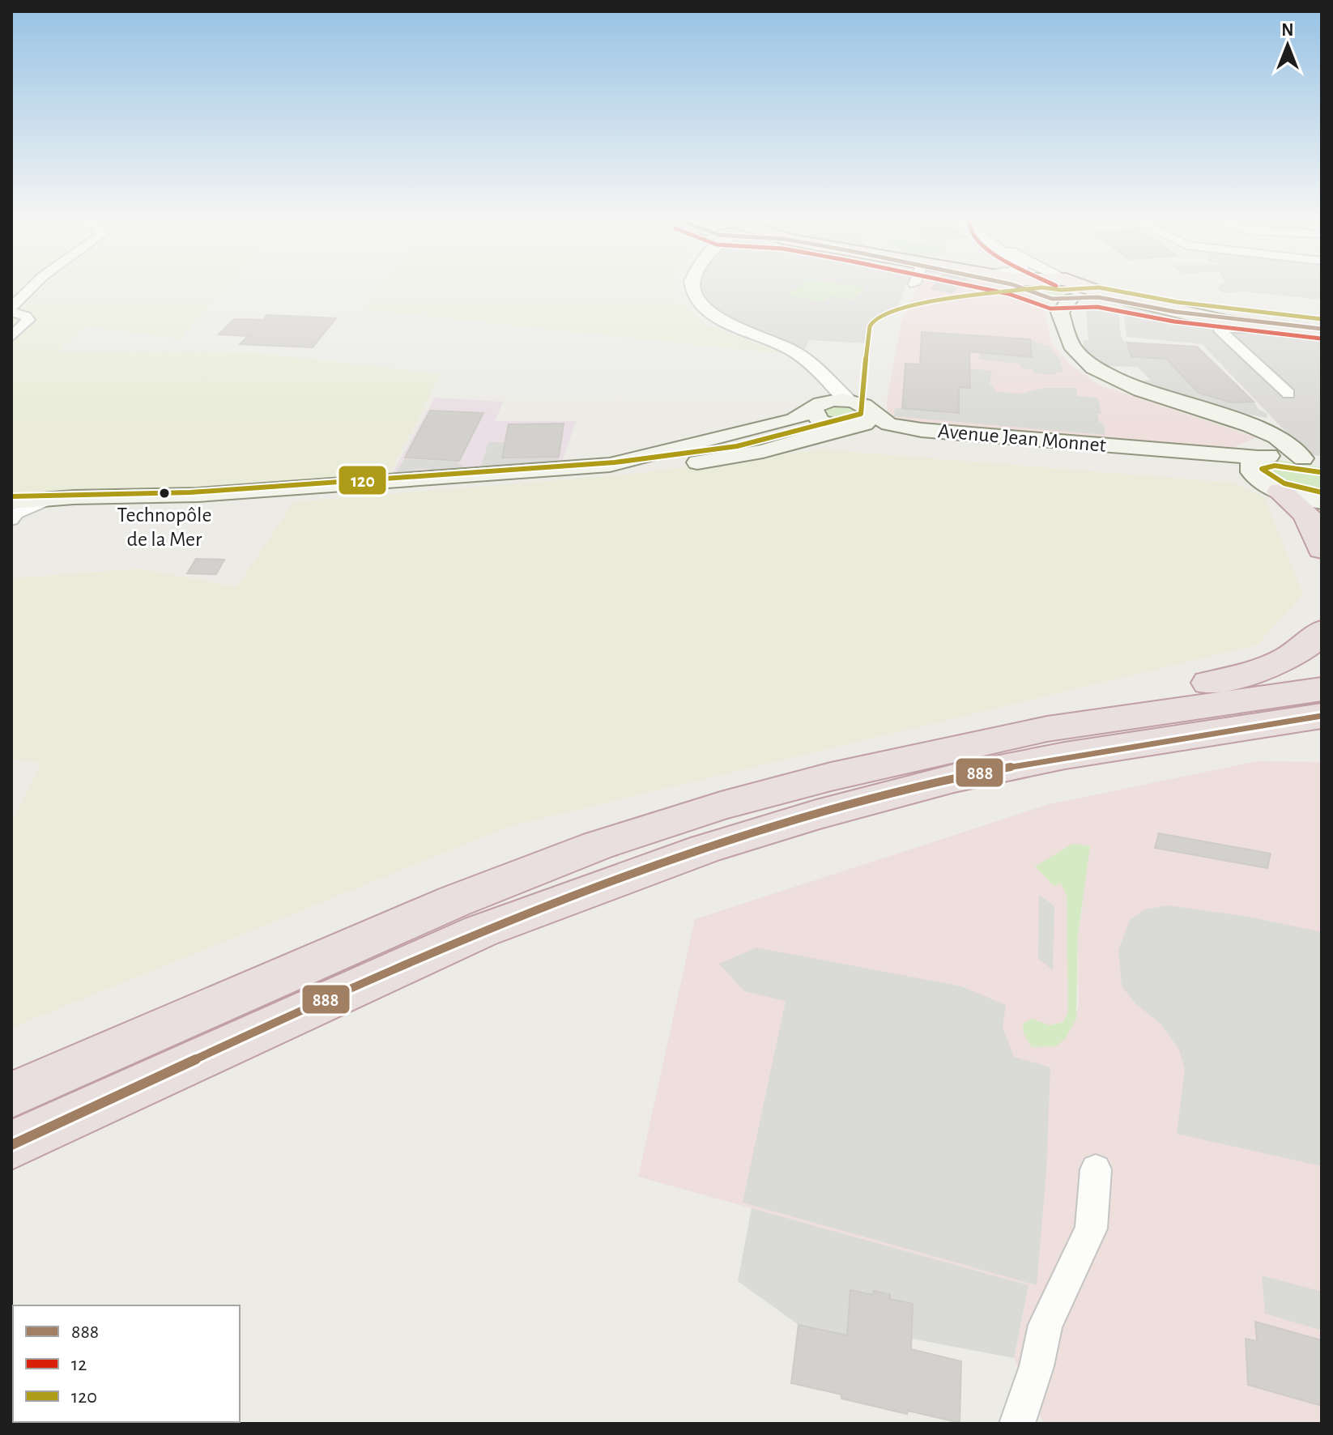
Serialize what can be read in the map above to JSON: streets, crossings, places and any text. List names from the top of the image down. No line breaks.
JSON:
{"streets":{"main road":["Avenue Jean Monnet"]},"places":["Technopôle de la Mer"],"lines":["transit line 888","transit line 12","transit line 120"],"legend":["888","12","120"],"north":"top"}
